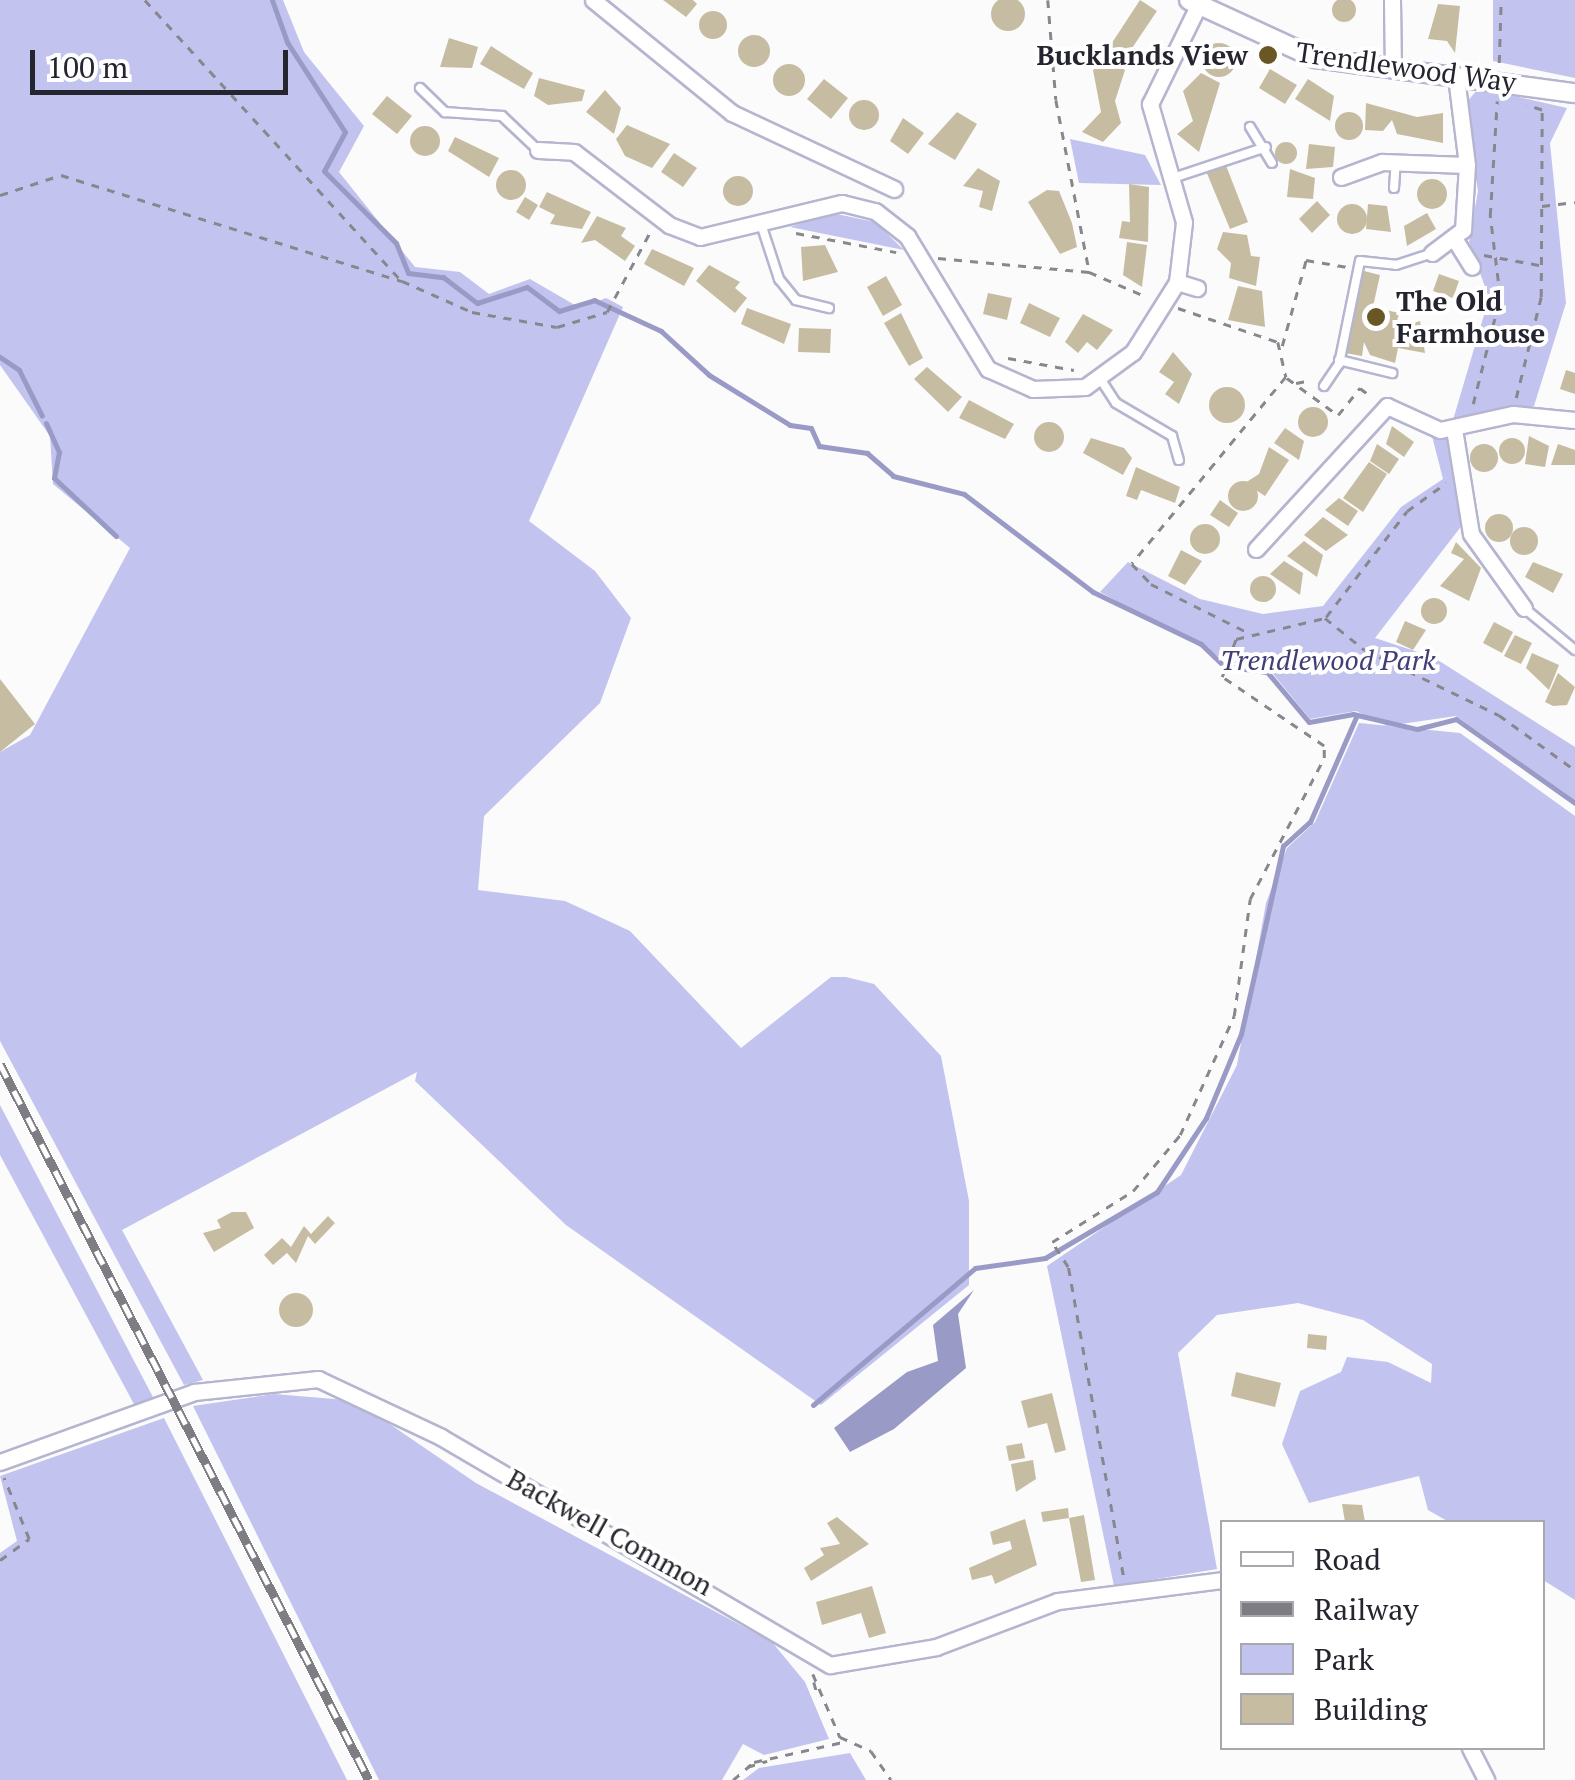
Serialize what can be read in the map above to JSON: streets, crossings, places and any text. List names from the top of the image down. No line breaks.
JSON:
{"streets":{"street":["Trendlewood Way","Backwell Common"]},"parks":["Trendlewood Park"],"places":["Bucklands View","The Old Farmhouse"],"legend":["Road","Railway","Park","Building"],"scale_bar":"100 m"}
